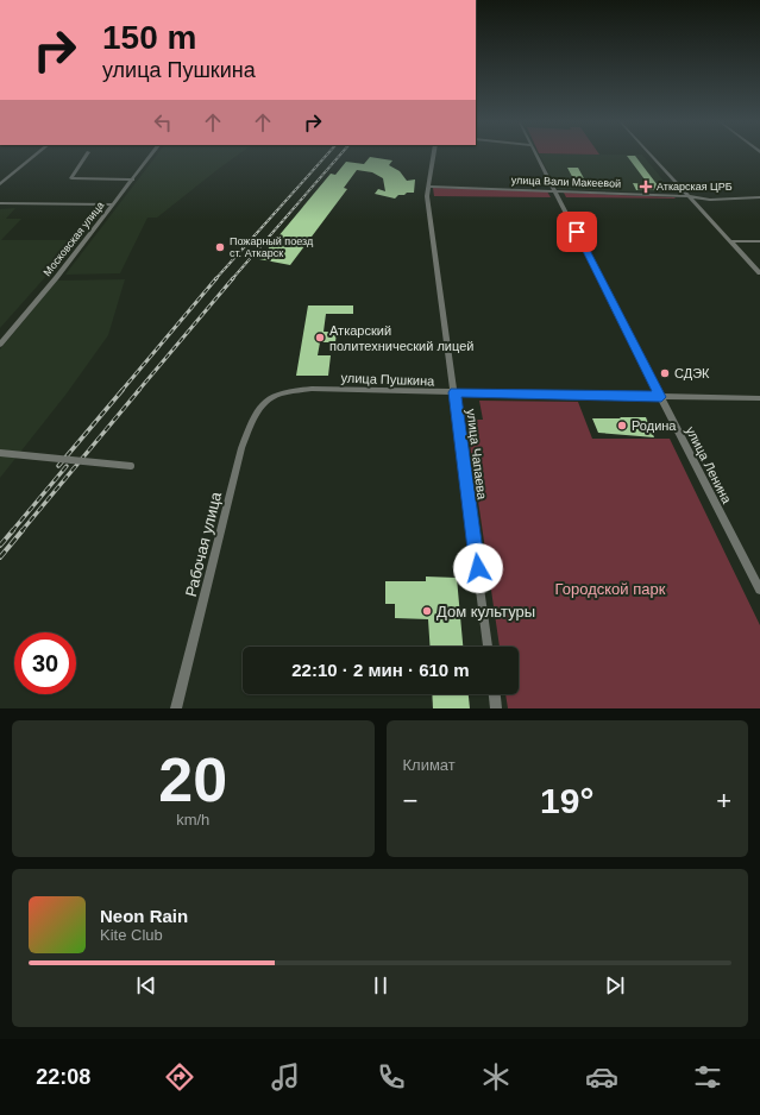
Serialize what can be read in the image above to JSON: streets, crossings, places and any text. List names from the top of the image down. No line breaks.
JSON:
{"streets":{"street":["улица Вали Макеевой","Московская улица","улица Пушкина","улица Чапаева","улица Ленина","Рабочая улица"]},"crossings":[["улица Вали Макеевой","улица Чапаева"],["улица Вали Макеевой","улица Ленина"],["улица Пушкина","улица Чапаева"],["улица Пушкина","улица Ленина"],["улица Пушкина","Рабочая улица"]],"parks":["Городской парк"],"places":{"health":["Аткарская ЦРБ"],"other":["Пожарный поезд ст. Аткарск","Аткарский политехнический лицей","СДЭК","Родина","Дом культуры"]},"page":{"turn":["150 m","улица Пушкина"],"limit":"30","trip":"22:10 · 2 мин · 610 m","tile":[["20","km/h"],"Климат"],"heat":["−","19°","+"],"song":["Neon Rain","Kite Club"],"tabs":"22:08"}}
